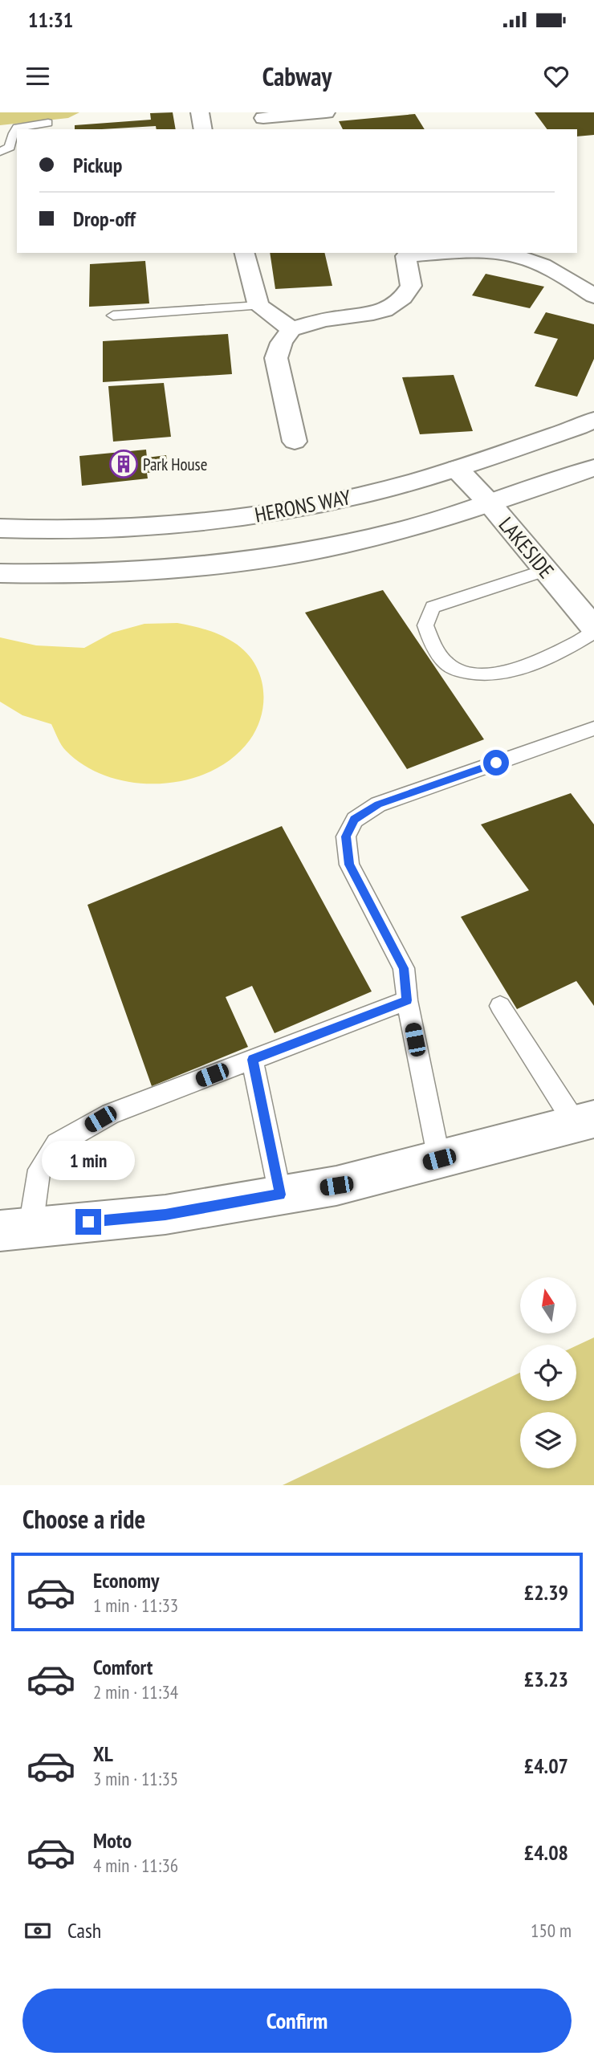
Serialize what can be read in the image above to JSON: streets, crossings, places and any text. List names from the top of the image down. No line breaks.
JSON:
{"streets":{"street":["HERONS WAY","LAKESIDE"]},"crossings":[["HERONS WAY","LAKESIDE"]],"places":{"building":["Park House"]},"north":"top","page":{"status":"11:31","header":"Cabway","banner":["Pickup","Drop-off"],"bubble":"1 min","heading":"Choose a ride","list":[{"name":"Economy","note":"1 min · 11:33","value":"£2.39"},{"name":"Comfort","note":"2 min · 11:34","value":"£3.23"},{"name":"XL","note":"3 min · 11:35","value":"£4.07"},{"name":"Moto","note":"4 min · 11:36","value":"£4.08"}],"pay":["Cash","150 m"],"buttons":"Confirm"}}
